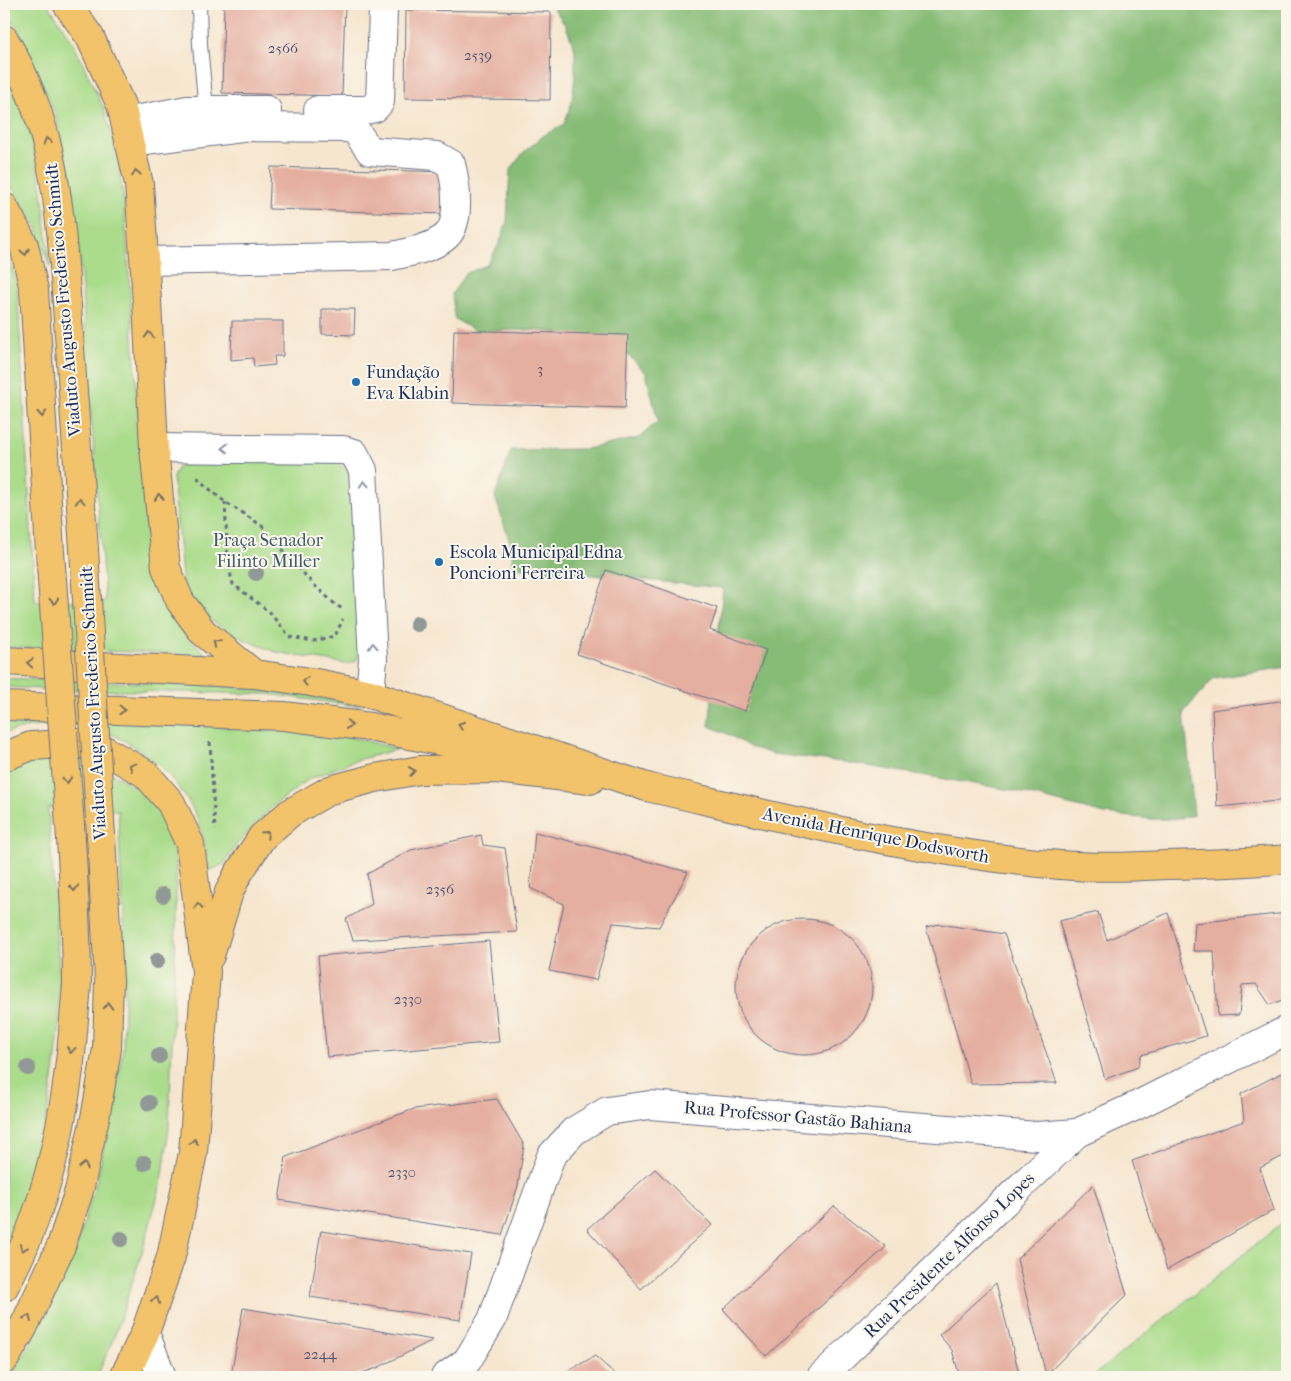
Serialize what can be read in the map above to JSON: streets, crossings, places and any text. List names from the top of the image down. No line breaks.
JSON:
{"streets":{"main road":["Viaduto Augusto Frederico Schmidt","Avenida Henrique Dodsworth"],"street":["Rua Professor Gastão Bahiana","Rua Presidente Alfonso Lopes"]},"crossings":[["Rua Professor Gastão Bahiana","Rua Presidente Alfonso Lopes"]],"parks":["Praça Senador Filinto Miller"],"places":["Fundação Eva Klabin","Escola Municipal Edna Poncioni Ferreira"],"house_numbers":["2566","2539","3","2356","2330","2330","2244"]}
